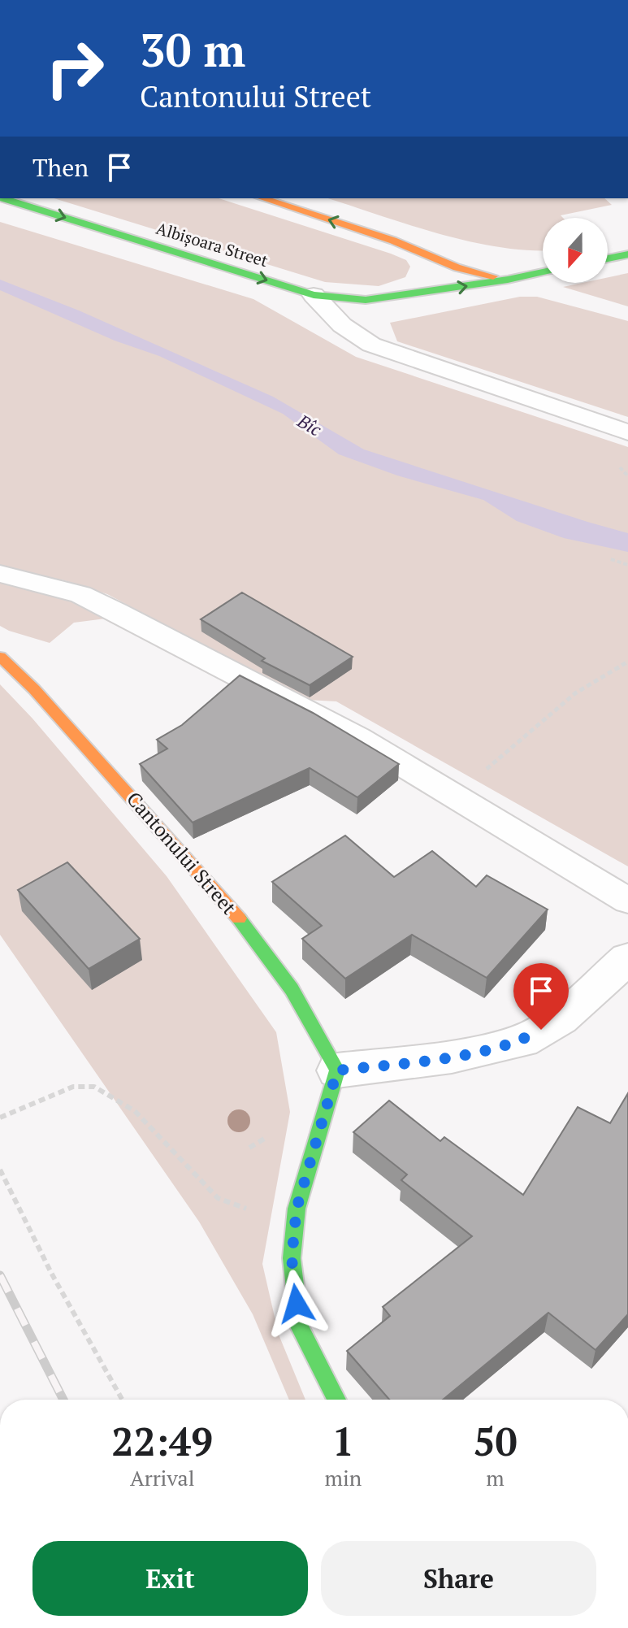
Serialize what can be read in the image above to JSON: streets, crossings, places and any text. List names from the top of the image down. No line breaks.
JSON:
{"streets":{"main road":["Albișoara Street","Cantonului Street"]},"water":["Bîc"],"north":"bottom","page":{"turn":["30 m","Cantonului Street"],"then":"Then","eta":["22:49","Arrival","1","min","50","m"],"buttons":["Exit","Share"]}}
